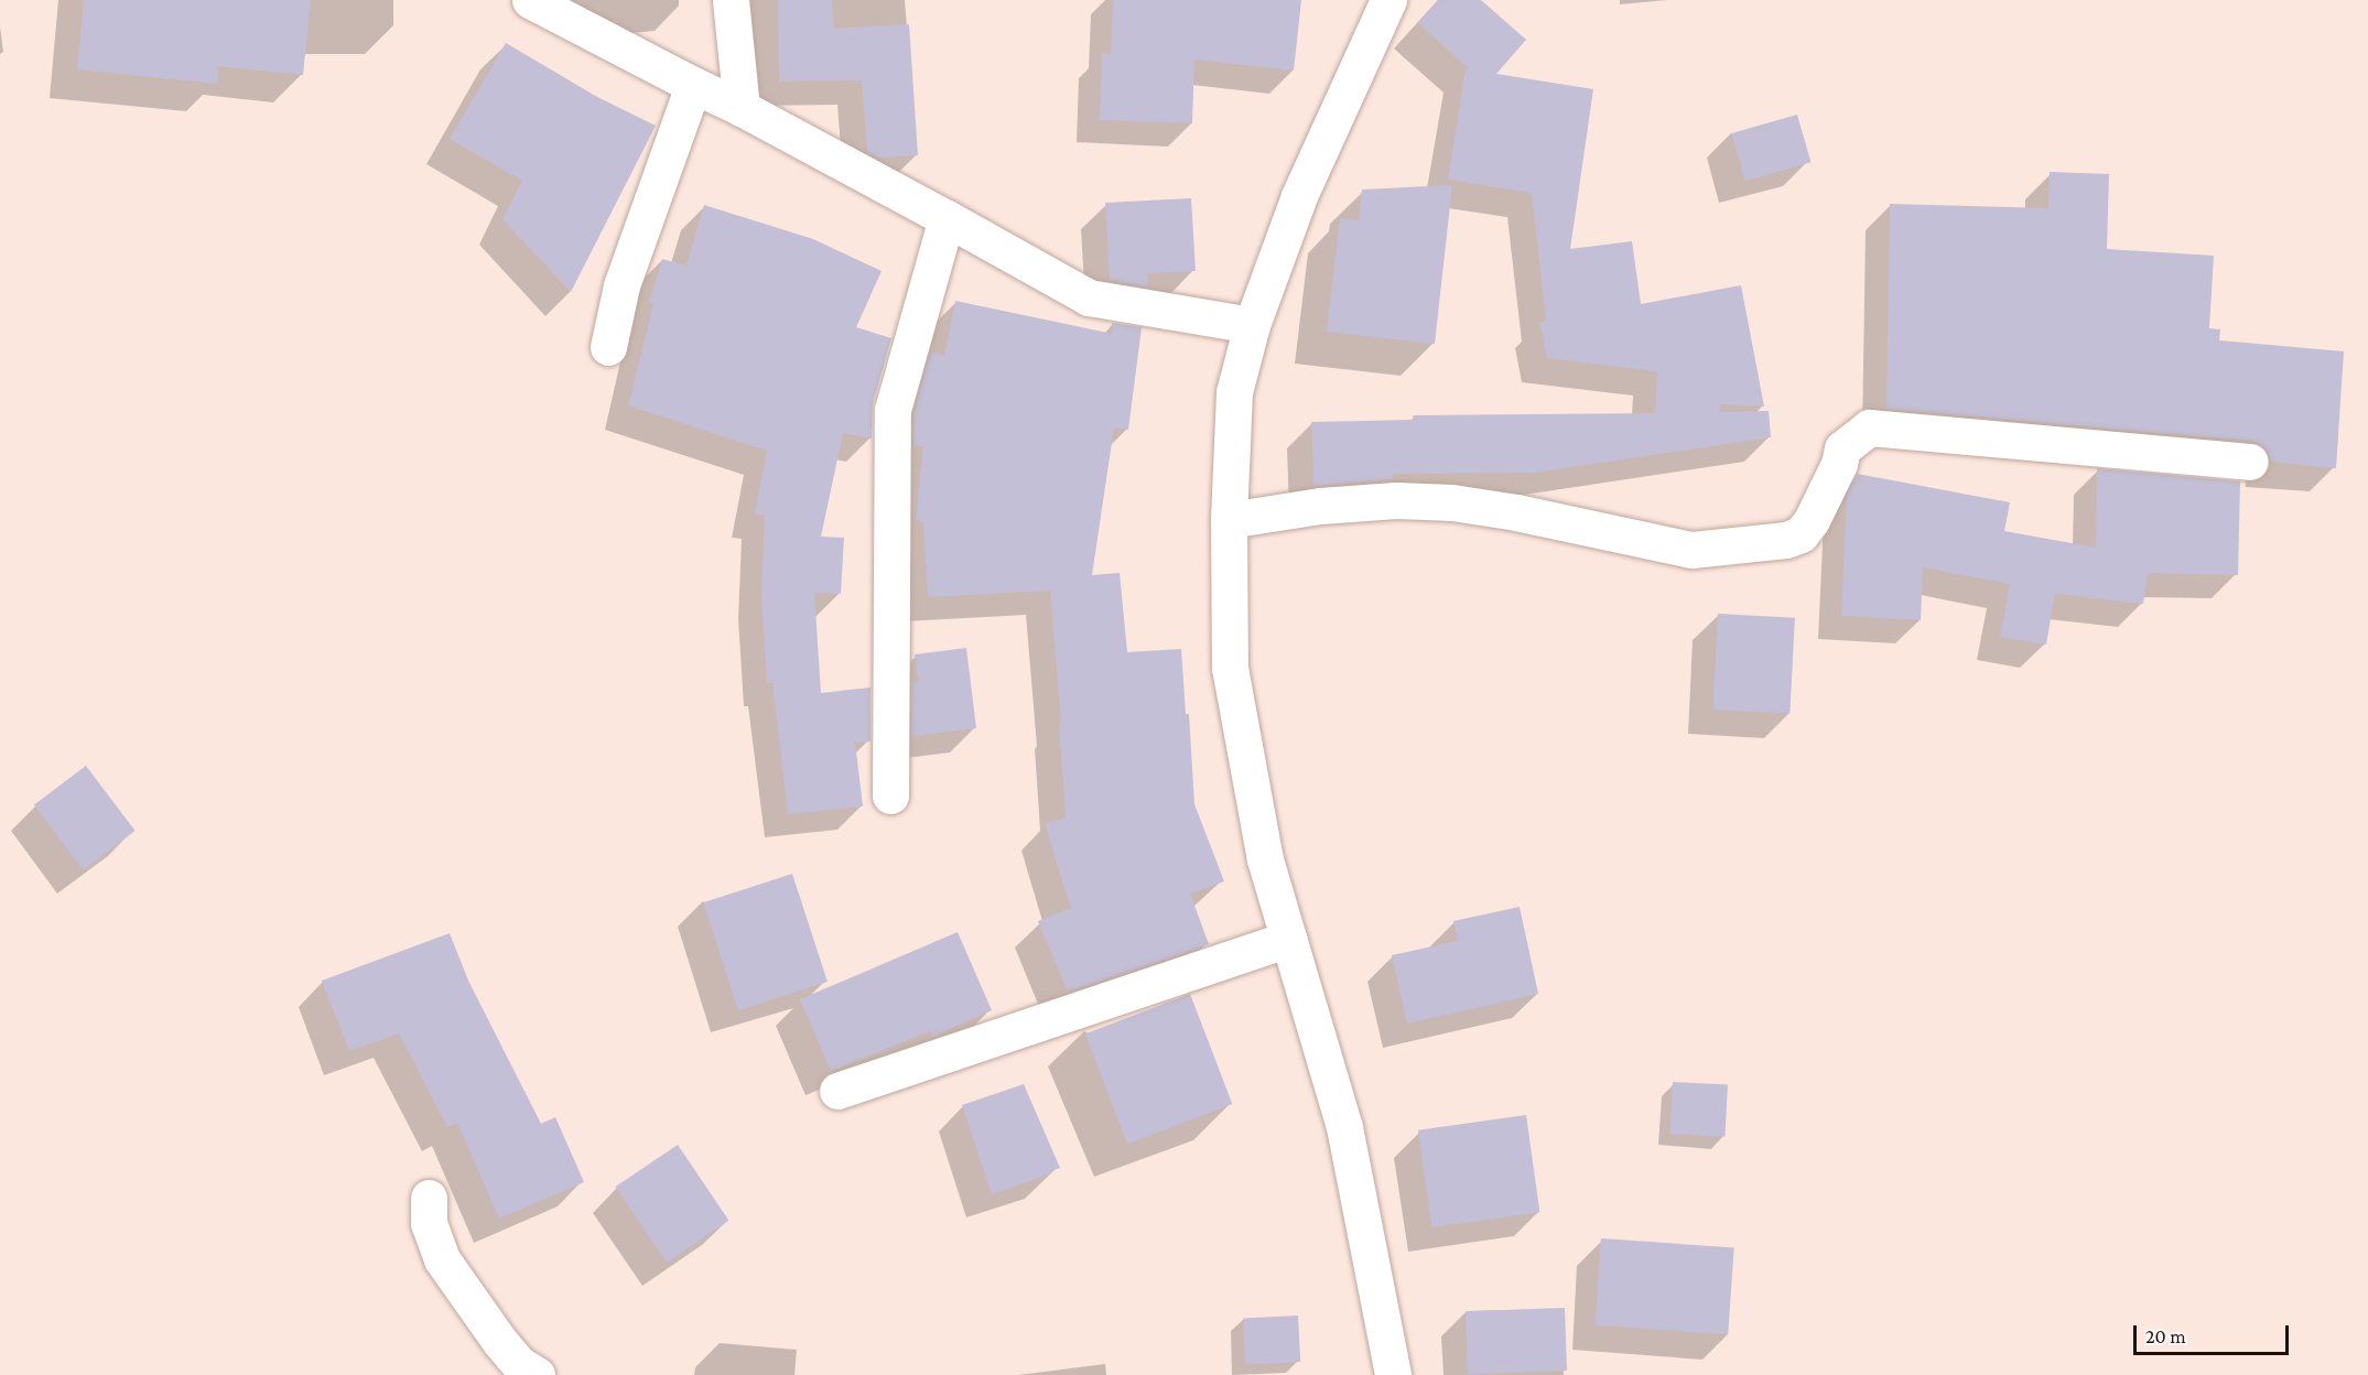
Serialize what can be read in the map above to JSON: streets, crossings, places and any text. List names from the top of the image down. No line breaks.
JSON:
{"scale_bar":"20 m"}
